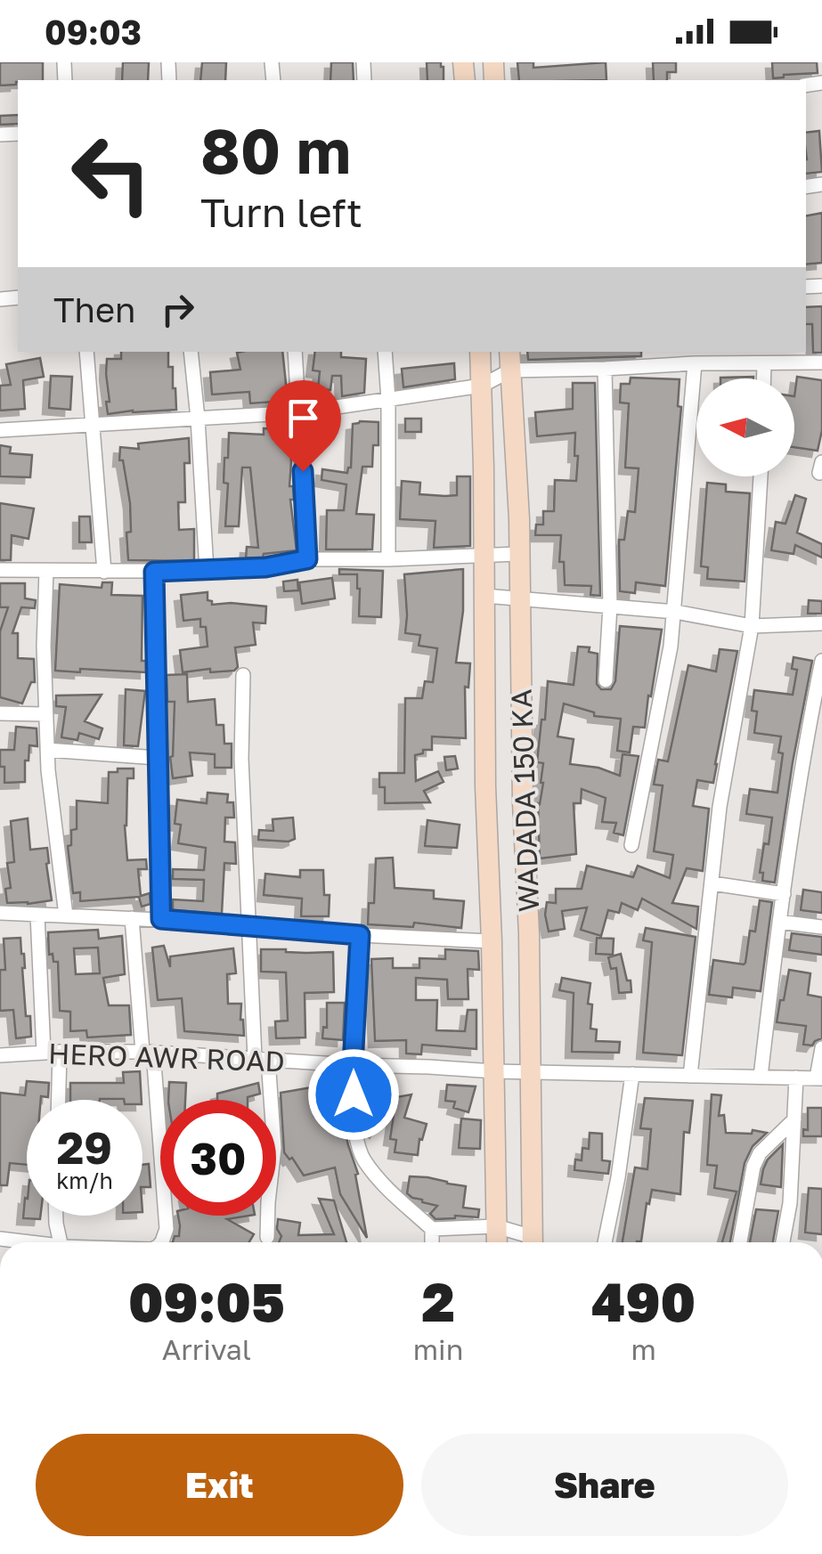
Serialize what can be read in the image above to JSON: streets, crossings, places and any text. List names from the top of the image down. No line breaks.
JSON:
{"streets":{"street":["WADADA 150 KA","HERO AWR ROAD"]},"crossings":[["WADADA 150 KA","HERO AWR ROAD"]],"north":"left","page":{"status":"09:03","turn":["80 m","Turn left"],"then":"Then","speed":"29 km/h","limit":"30","eta":["09:05","Arrival","2","min","490","m"],"buttons":["Exit","Share"]}}
